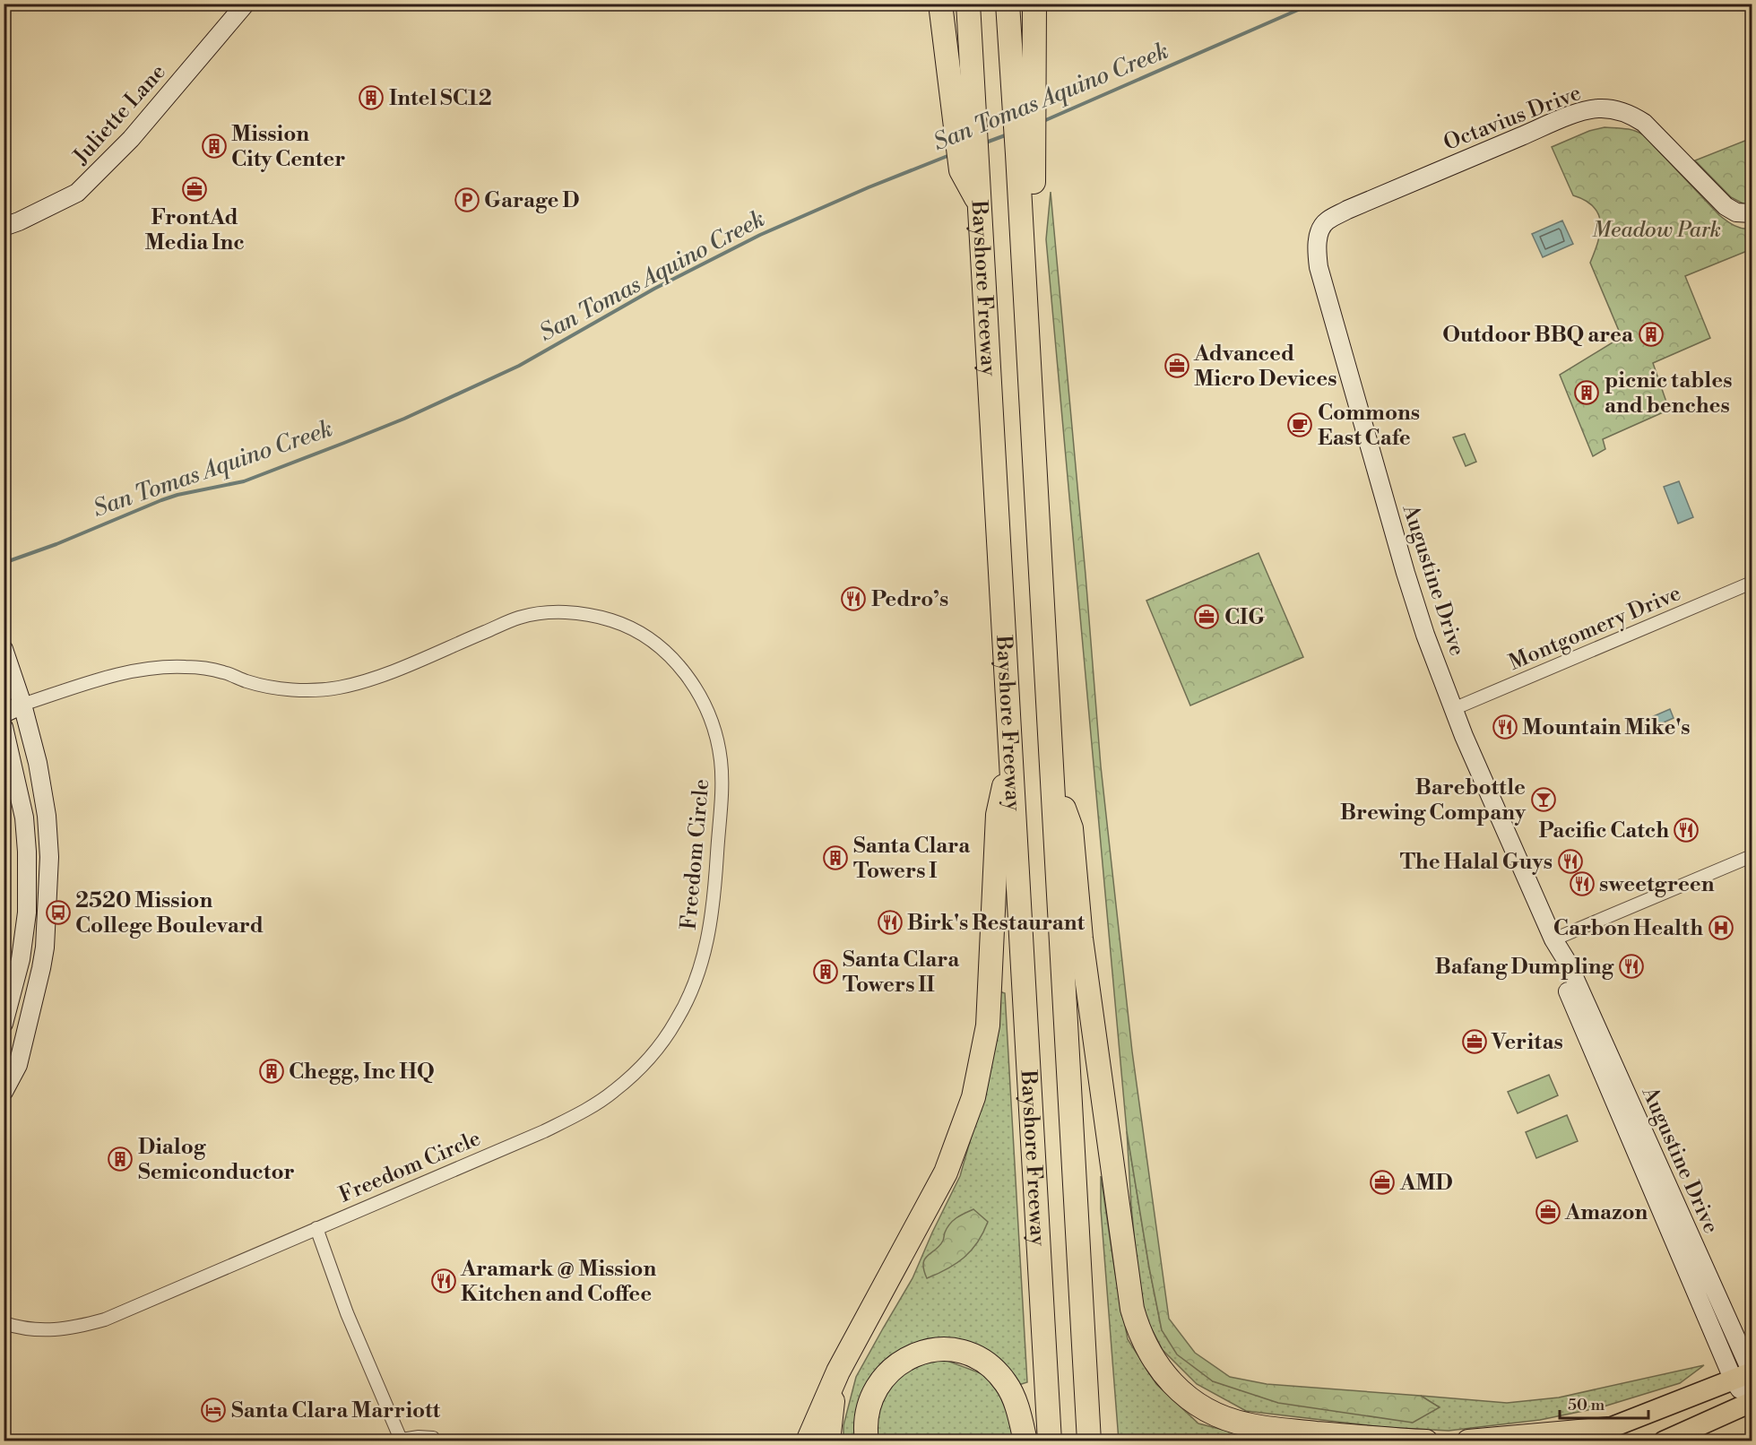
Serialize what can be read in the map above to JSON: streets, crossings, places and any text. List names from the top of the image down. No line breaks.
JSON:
{"streets":{"highway":["Bayshore Freeway"],"street":["Juliette Lane","Octavius Drive","Augustine Drive","Montgomery Drive","Freedom Circle"]},"crossings":[["Octavius Drive","Augustine Drive"],["Augustine Drive","Montgomery Drive"]],"water":["San Tomas Aquino Creek"],"parks":["Meadow Park"],"places":{"building":["Intel SC12","Mission City Center","Outdoor BBQ area","picnic tables and benches","Santa Clara Towers I","Santa Clara Towers II","Chegg, Inc HQ","Dialog Semiconductor"],"office":["FrontAd Media Inc","Advanced Micro Devices","CIG","Veritas","AMD","Amazon"],"parking":["Garage D"],"cafe":["Commons East Cafe"],"restaurant":["Pedro’s","Mountain Mike's","Pacific Catch","The Halal Guys","sweetgreen","Birk's Restaurant","Bafang Dumpling","Aramark @ Mission Kitchen and Coffee"],"bar":["Barebottle Brewing Company"],"bus stop":["2520 Mission College Boulevard"],"hospital":["Carbon Health"],"hotel":["Santa Clara Marriott"]},"scale_bar":"50 m"}
